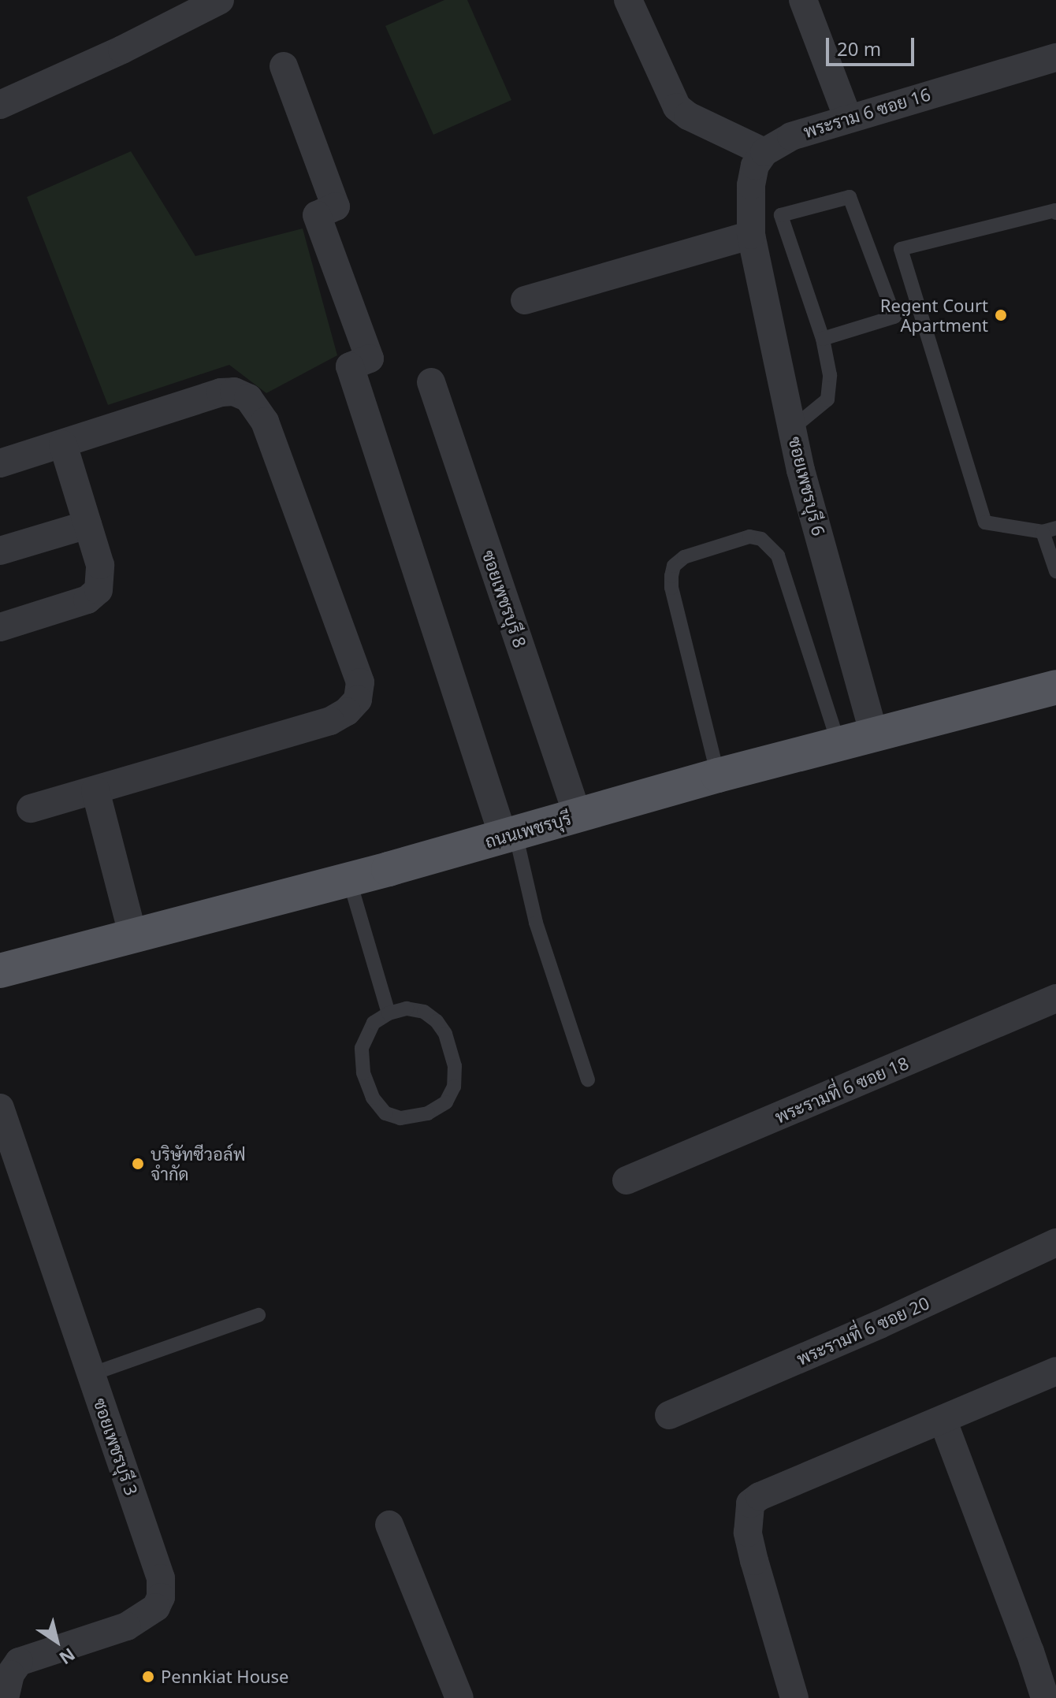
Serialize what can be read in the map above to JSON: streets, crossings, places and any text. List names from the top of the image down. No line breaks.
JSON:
{"streets":{"main road":["ถนนเพชรบุรี"],"street":["พระราม 6 ซอย 16","ซอยเพชรบุรี 6","ซอยเพชรบุรี 8","พระรามที่ 6 ซอย 18","พระรามที่ 6 ซอย 20","ซอยเพชรบุรี 3"]},"crossings":[["ซอยเพชรบุรี 6","ถนนเพชรบุรี"],["ซอยเพชรบุรี 8","ถนนเพชรบุรี"]],"places":["Regent Court Apartment","บริษัทซีวอล์ฟ จำกัด","Pennkiat House"],"scale_bar":"20 m","north":"bottom right"}
